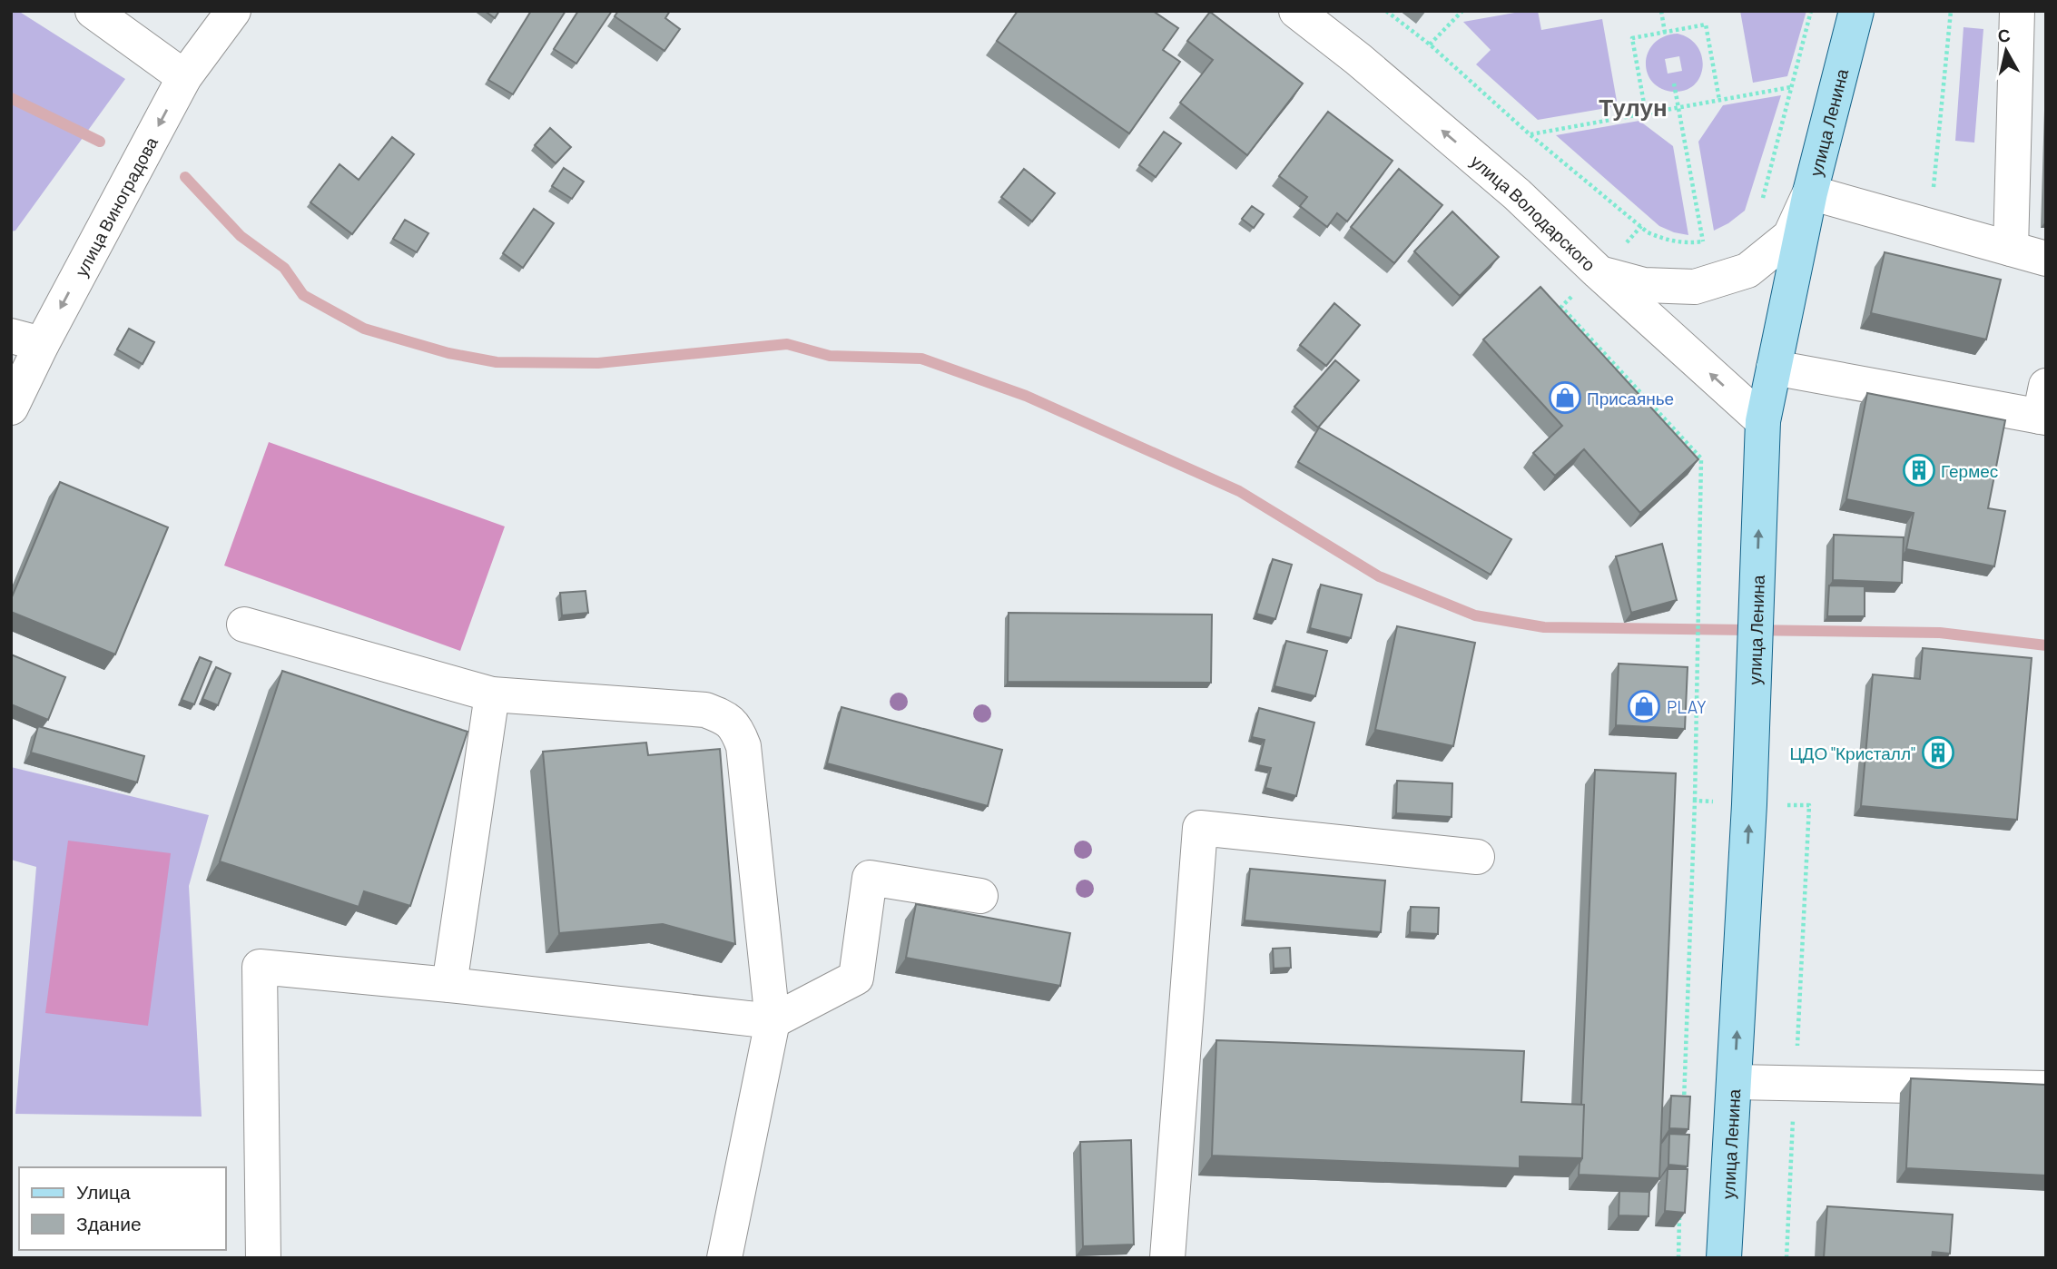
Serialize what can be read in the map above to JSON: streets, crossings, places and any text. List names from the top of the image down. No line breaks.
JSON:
{"streets":{"main road":["улица Ленина"],"street":["улица Виноградова","улица Володарского"]},"crossings":[["улица Ленина","улица Володарского"]],"one_way":["улица Ленина","улица Виноградова","улица Володарского"],"districts":["Тулун"],"places":{"shop":["Присаянье","PLAY"],"building":["Гермес","ЦДО \"Кристалл\""]},"legend":["Улица","Здание"],"north":"top"}
